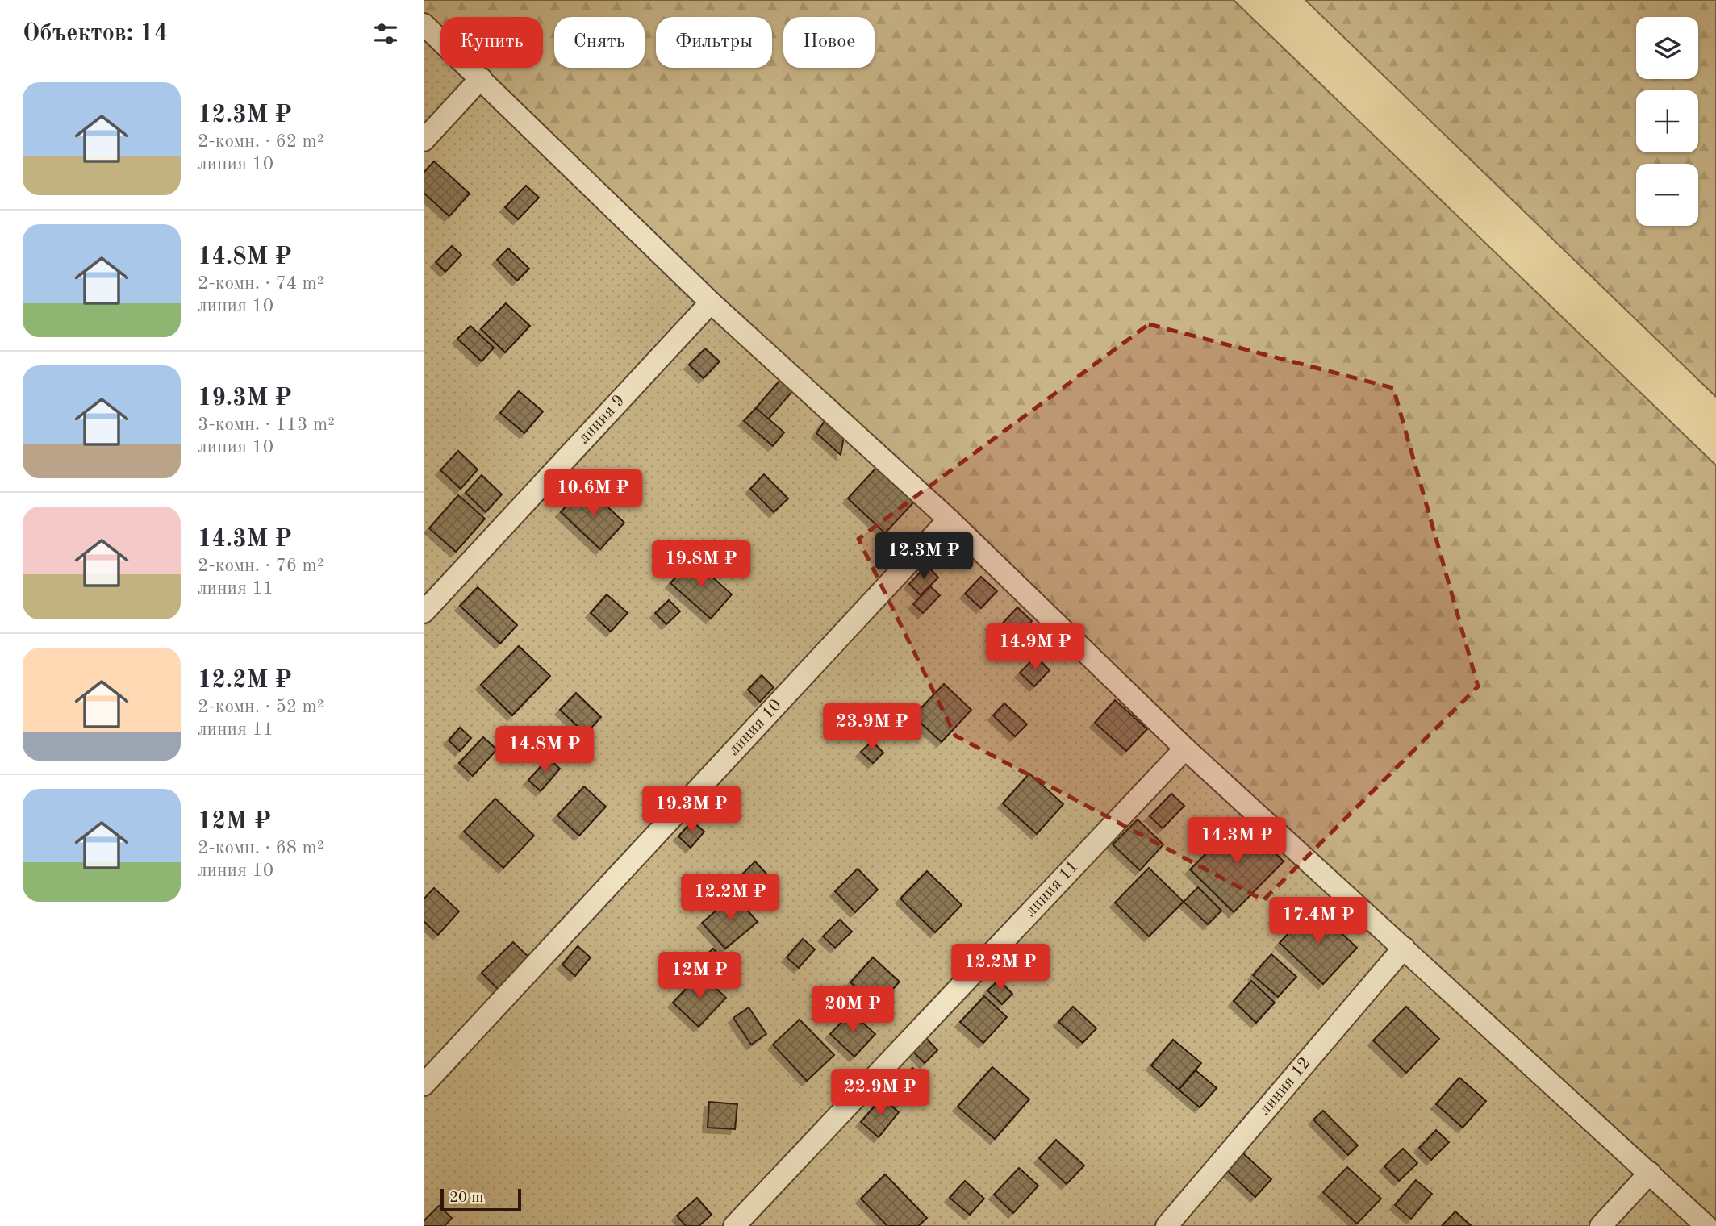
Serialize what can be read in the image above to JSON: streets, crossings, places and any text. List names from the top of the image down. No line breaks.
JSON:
{"streets":{"street":["линия 9","линия 10","линия 11","линия 12"]},"scale_bar":"20 m","page":{"heading":"Объектов: 14","map_buttons":["+","−"],"chip":["Купить","Снять","Фильтры","Новое"],"list":[{"name":"12.3M ₽","note":"2-комн. · 62 m² · линия 10"},{"name":"14.8M ₽","note":"2-комн. · 74 m² · линия 10"},{"name":"19.3M ₽","note":"3-комн. · 113 m² · линия 10"},{"name":"14.3M ₽","note":"2-комн. · 76 m² · линия 11"},{"name":"12.2M ₽","note":"2-комн. · 52 m² · линия 11"},{"name":"12M ₽","note":"2-комн. · 68 m² · линия 10"}],"price":["10.6M ₽","12.3M ₽","19.8M ₽","14.9M ₽","23.9M ₽","14.8M ₽","19.3M ₽","14.3M ₽","12.2M ₽","17.4M ₽","12.2M ₽","12M ₽","20M ₽","22.9M ₽"],"scale":"20 m"}}
